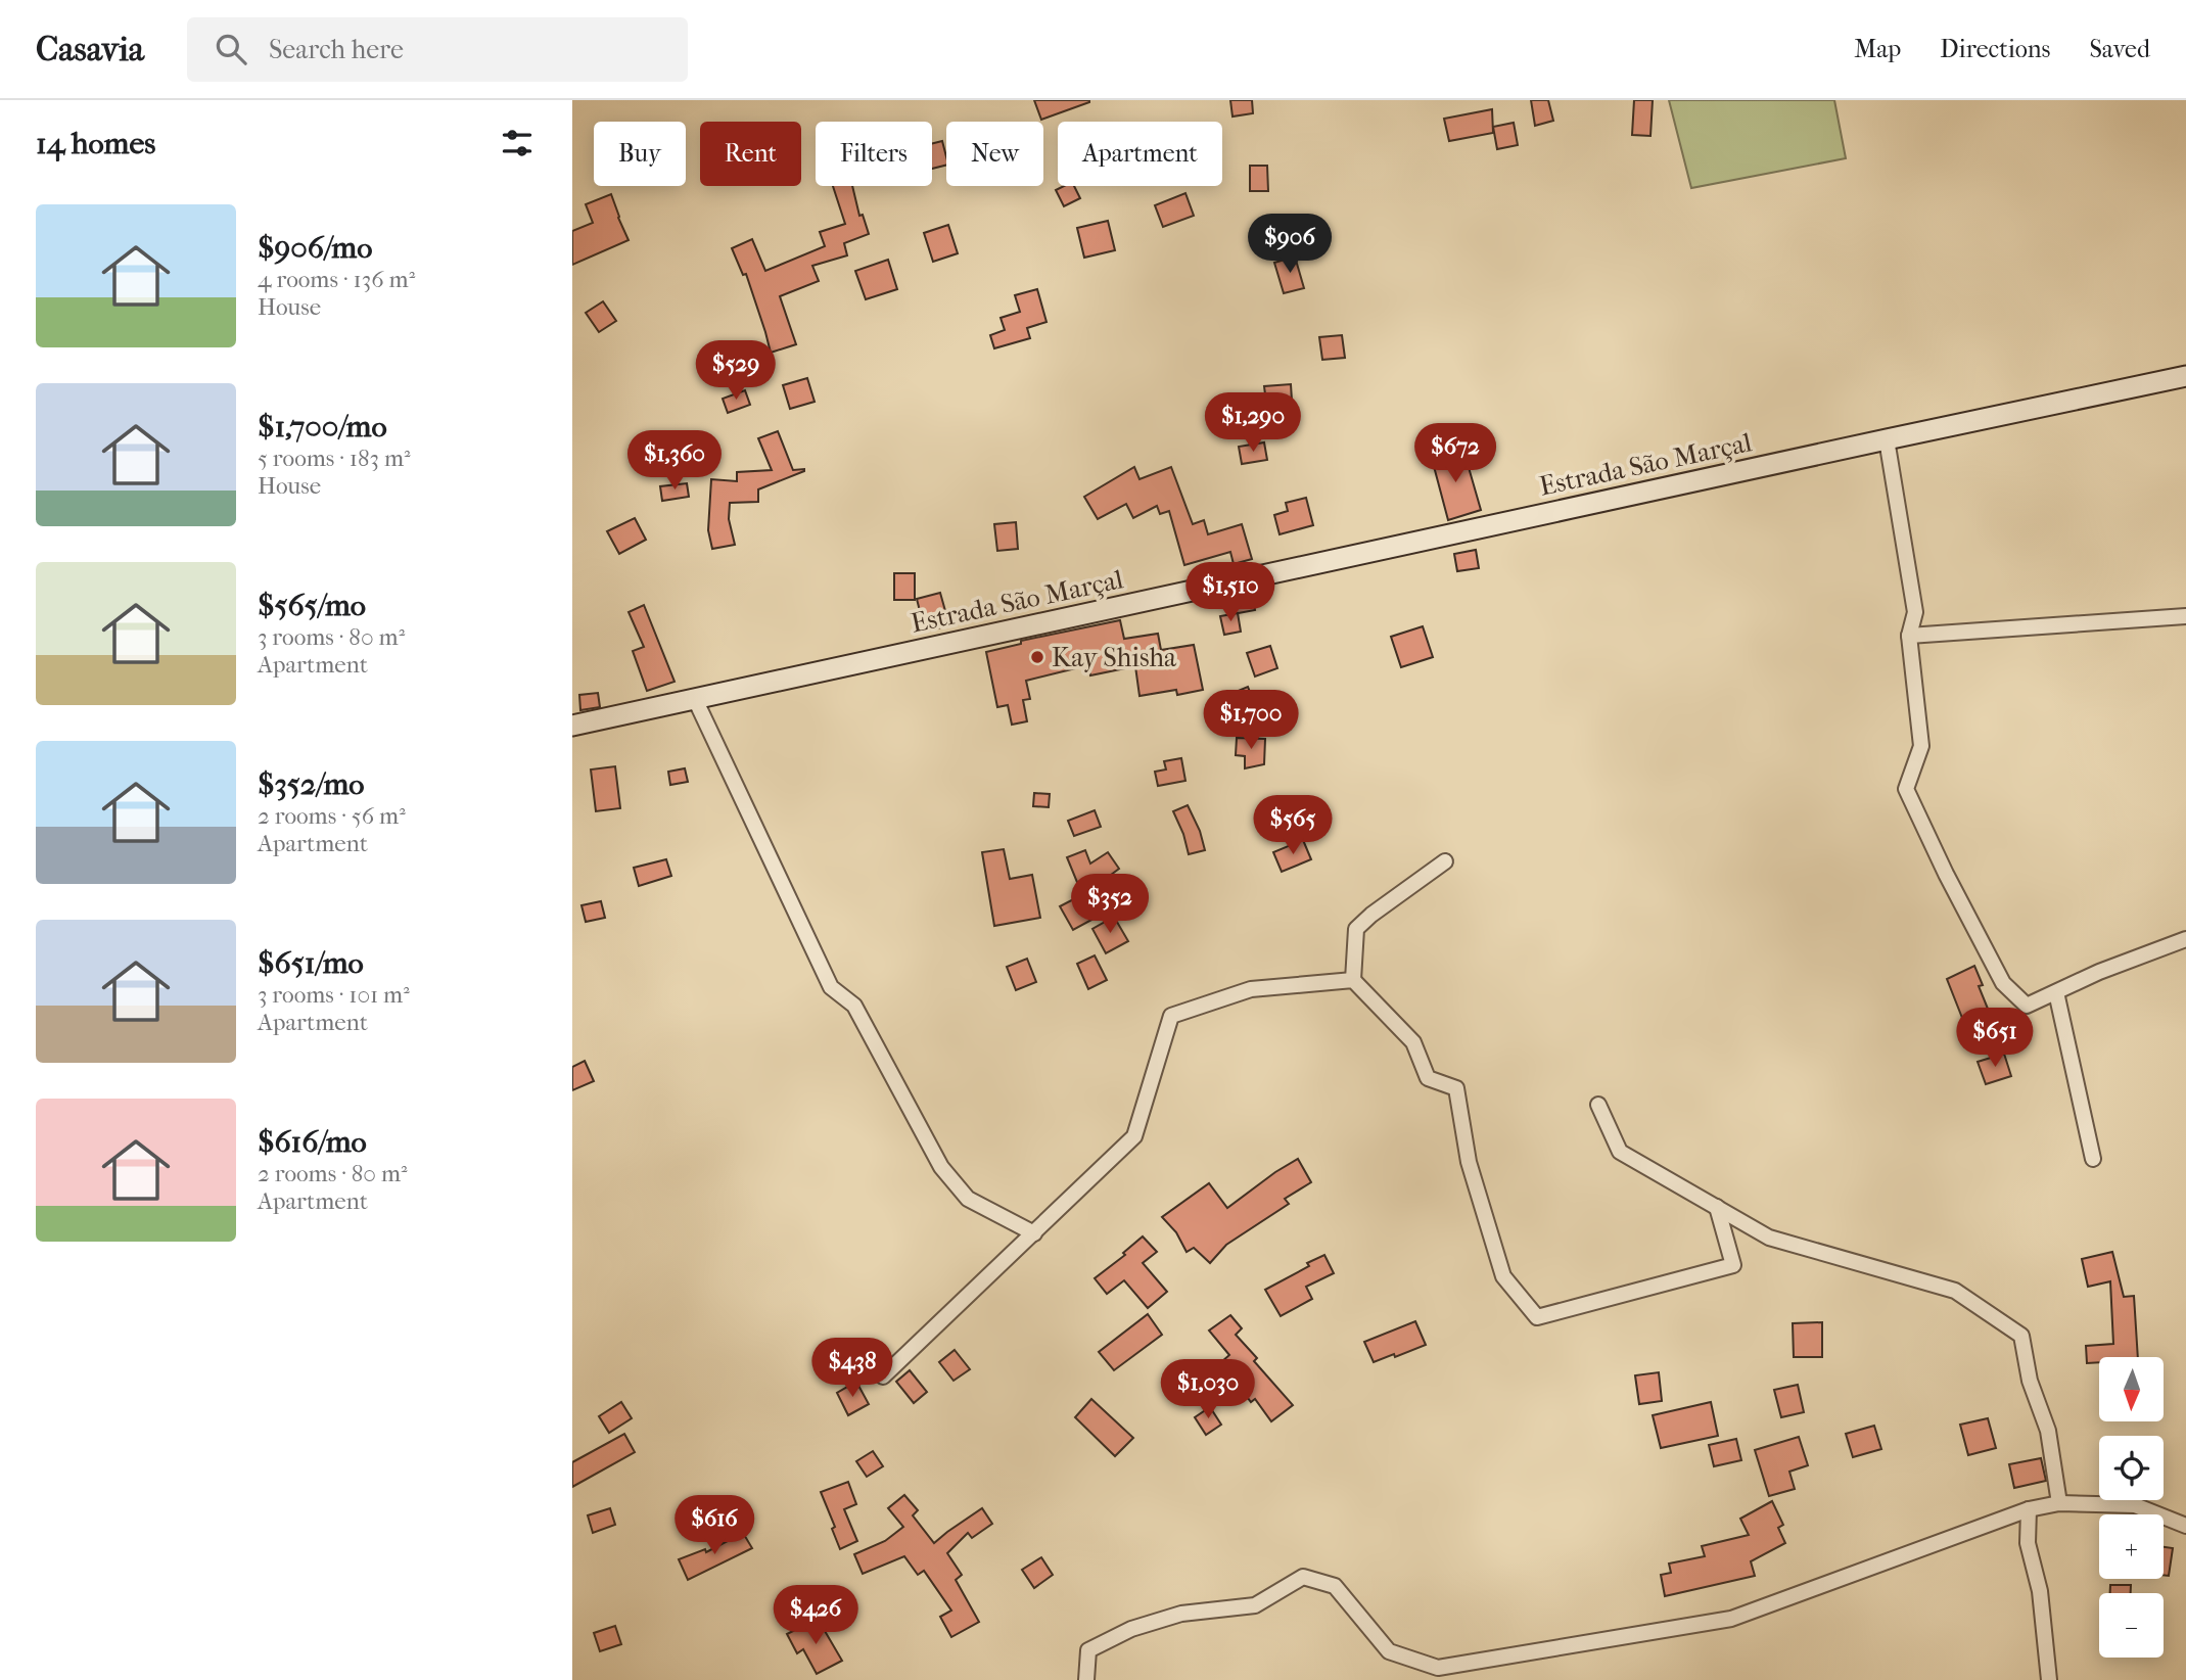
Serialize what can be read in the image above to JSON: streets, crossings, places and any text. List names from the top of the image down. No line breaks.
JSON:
{"streets":{"street":["Estrada São Marçal"]},"places":["Kay Shisha"],"north":"bottom","page":{"header":"Casavia","search":"Search here","nav":["Map","Directions","Saved"],"heading":"14 homes","chip":["Buy","Rent","Filters","New","Apartment"],"list":[{"name":"$906/mo","note":"4 rooms · 136 m² · House"},{"name":"$1,700/mo","note":"5 rooms · 183 m² · House"},{"name":"$565/mo","note":"3 rooms · 80 m² · Apartment"},{"name":"$352/mo","note":"2 rooms · 56 m² · Apartment"},{"name":"$651/mo","note":"3 rooms · 101 m² · Apartment"},{"name":"$616/mo","note":"2 rooms · 80 m² · Apartment"}],"price":["$906","$529","$1,290","$672","$1,360","$1,510","$1,700","$565","$352","$651","$438","$1,030","$616","$426"],"map_buttons":["+","−"]}}
